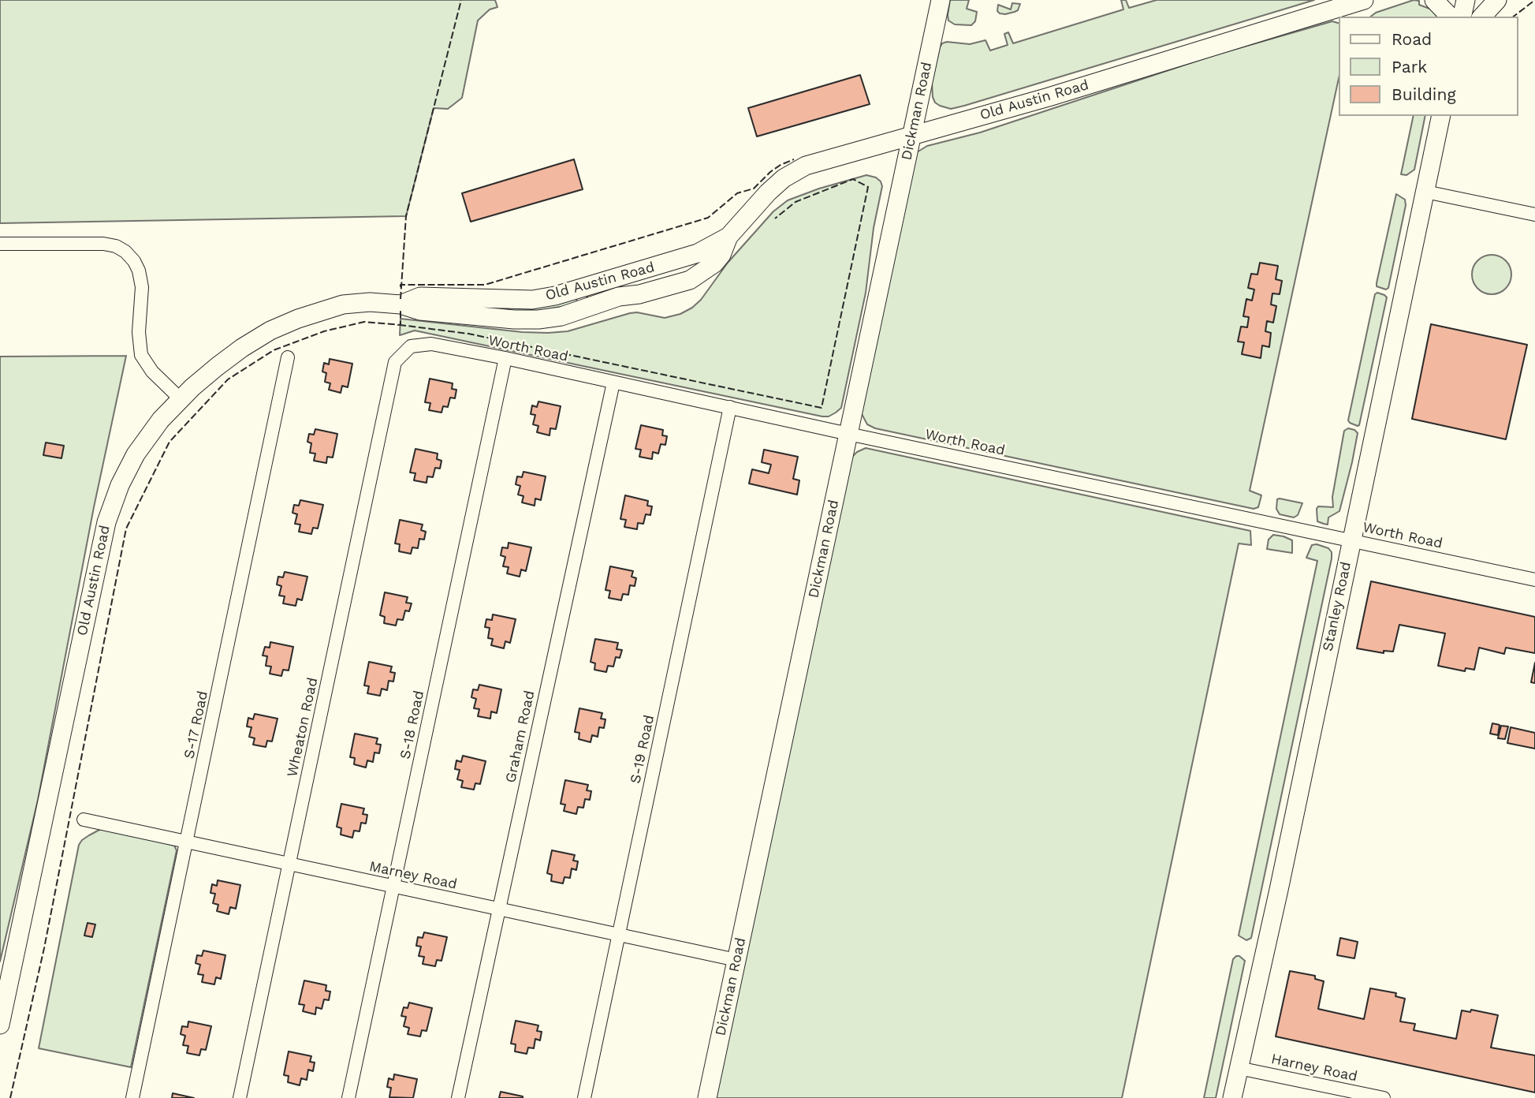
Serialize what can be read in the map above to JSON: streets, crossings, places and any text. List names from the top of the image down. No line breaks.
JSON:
{"streets":{"street":["Old Austin Road","Dickman Road","Worth Road","Stanley Road","S-17 Road","S-18 Road","Wheaton Road","Graham Road","S-19 Road","Marney Road","Harney Road"]},"crossings":[["Old Austin Road","Dickman Road"],["Dickman Road","Worth Road"],["Dickman Road","Marney Road"],["Worth Road","Stanley Road"],["Worth Road","S-18 Road"],["Worth Road","Wheaton Road"],["Worth Road","Graham Road"],["Worth Road","S-19 Road"],["Stanley Road","Harney Road"],["S-17 Road","Marney Road"],["S-18 Road","Marney Road"],["Wheaton Road","Marney Road"],["Graham Road","Marney Road"],["S-19 Road","Marney Road"]],"legend":["Road","Park","Building"]}
